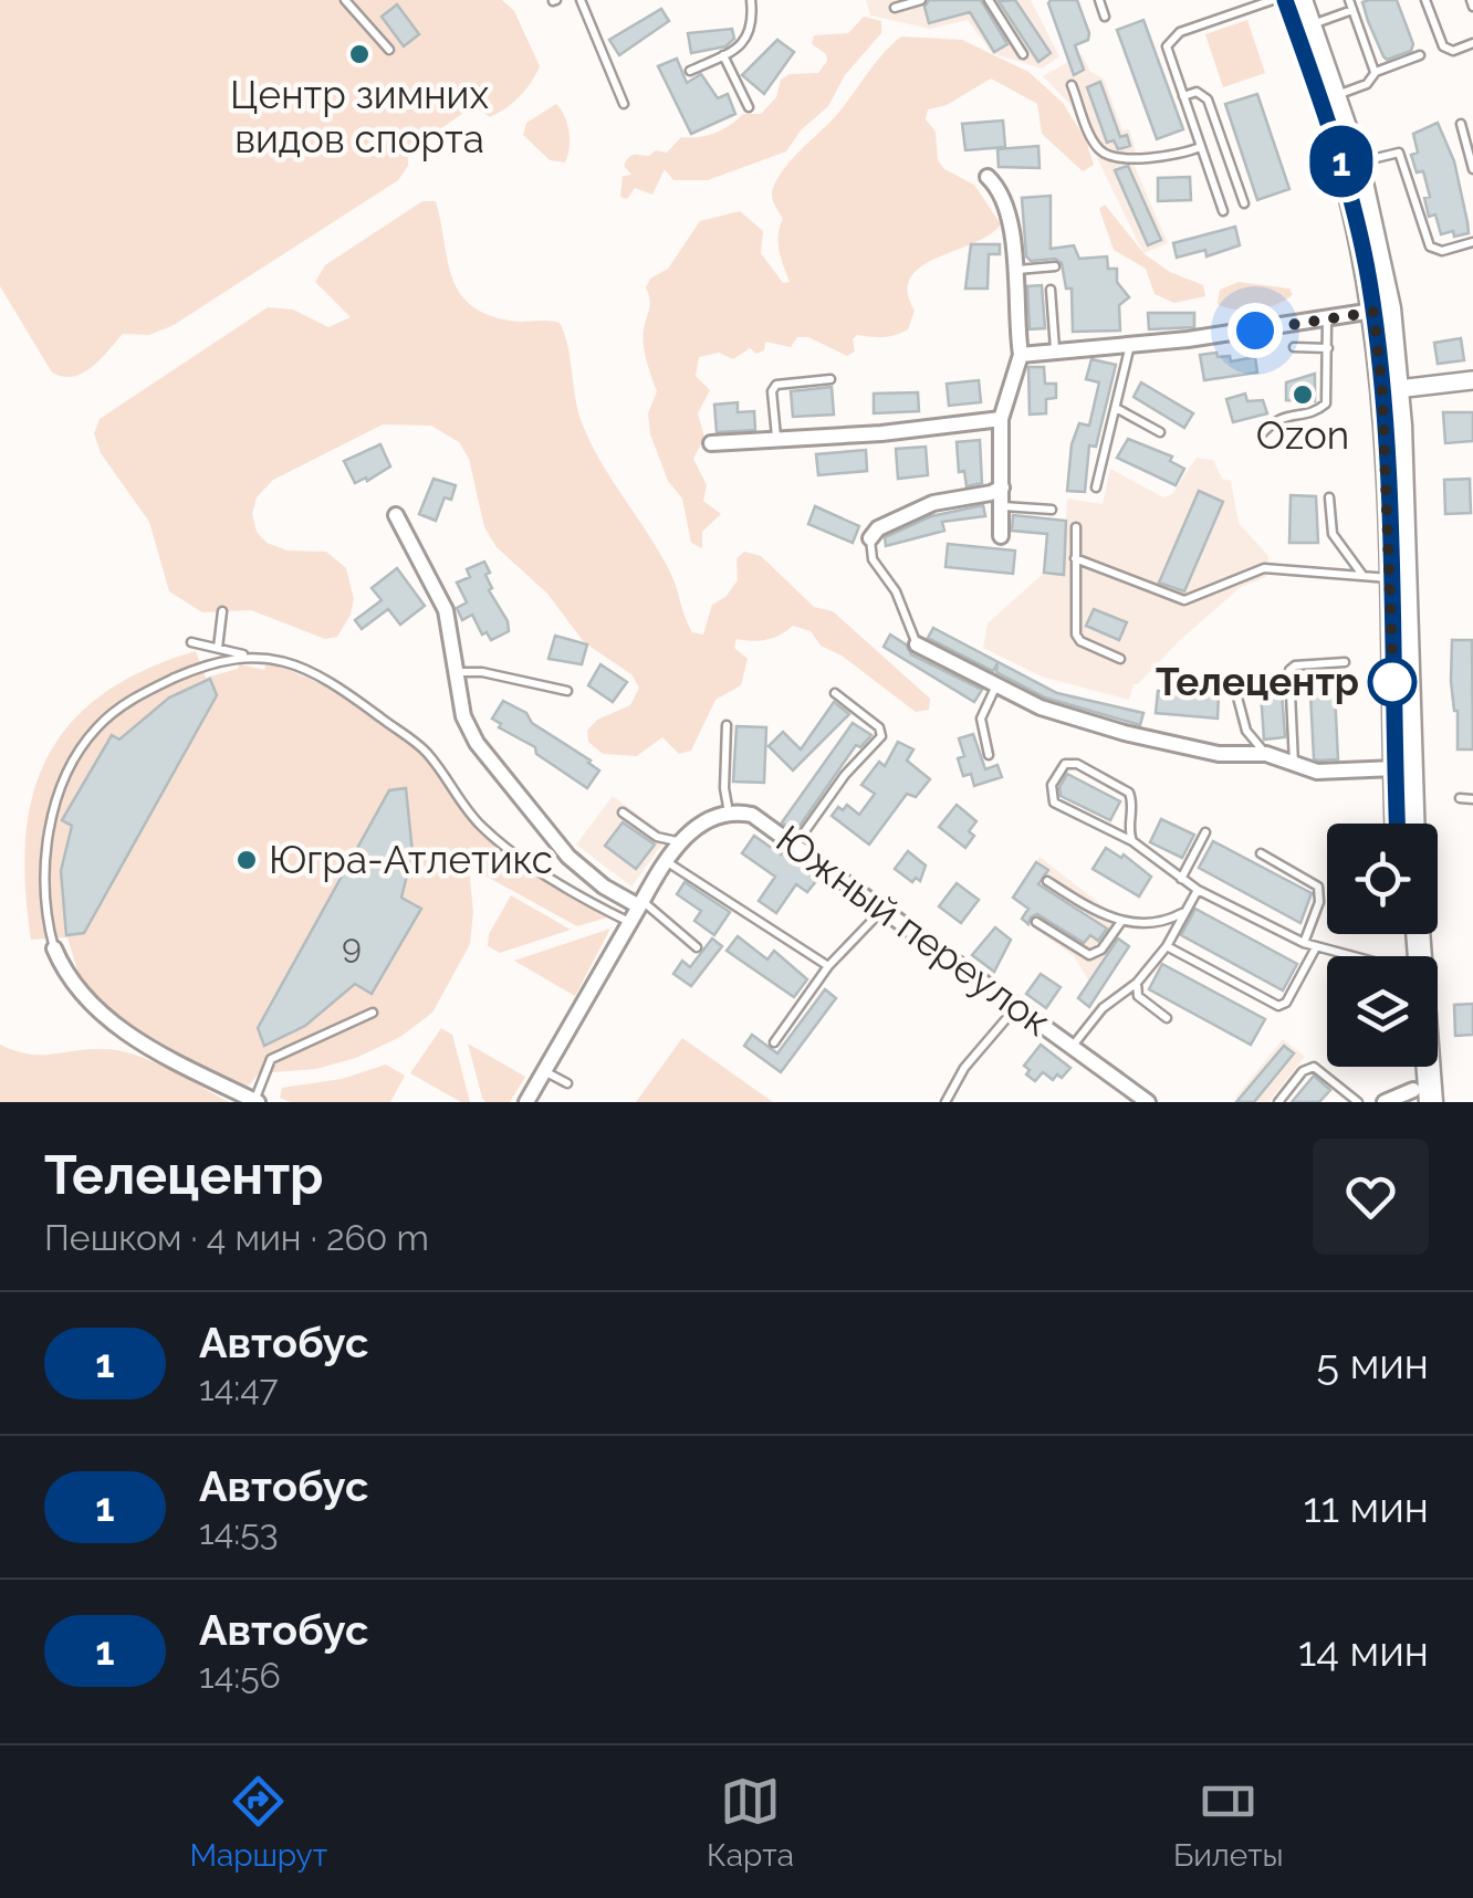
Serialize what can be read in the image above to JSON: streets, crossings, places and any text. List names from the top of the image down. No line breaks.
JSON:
{"streets":{"street":["Южный переулок"]},"places":["Центр зимних видов спорта","Ozon","Телецентр","Югра-Атлетикс"],"lines":["bus line 1"],"house_numbers":["9"],"page":{"on_map":"1","heading":["Телецентр","Пешком · 4 мин · 260 m"],"list":[{"mark":"1","name":"Автобус","note":"14:47","value":"5 мин"},{"mark":"1","name":"Автобус","note":"14:53","value":"11 мин"},{"mark":"1","name":"Автобус","note":"14:56","value":"14 мин"}],"tabs":["Маршрут","Карта","Билеты"]}}
